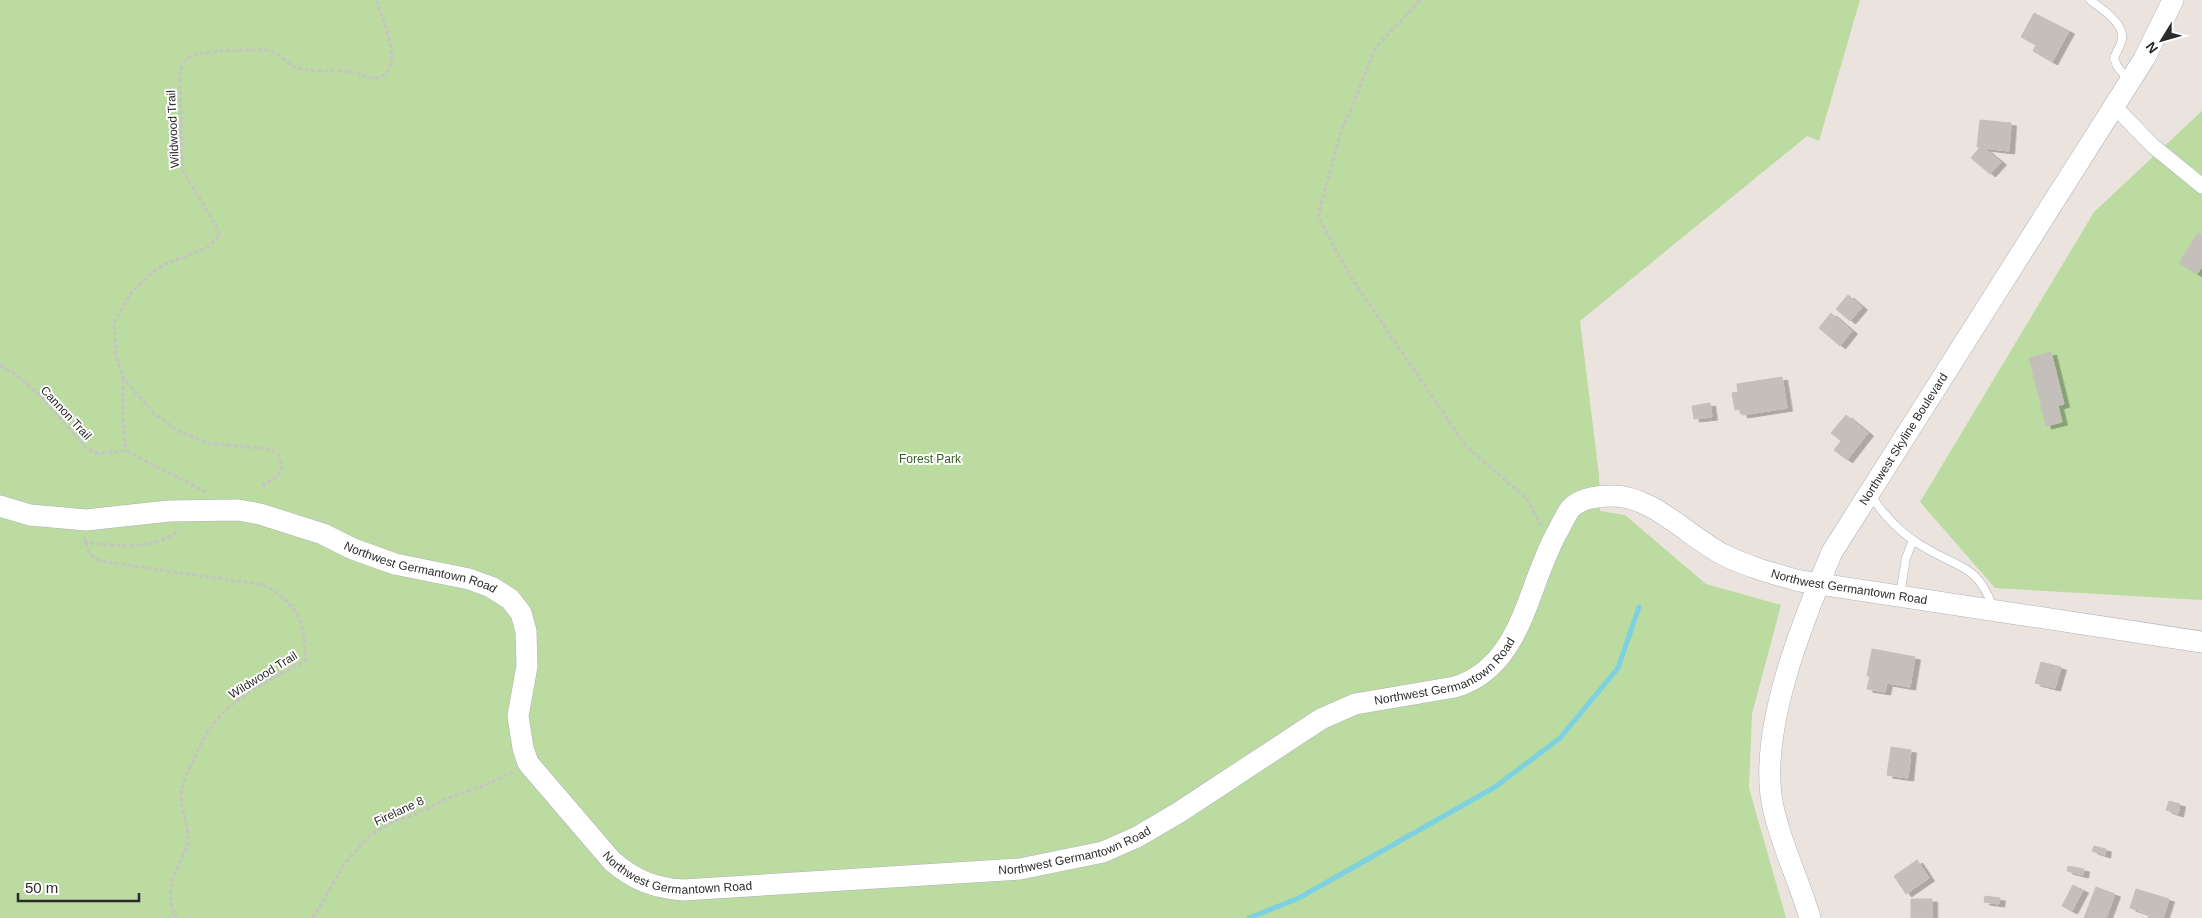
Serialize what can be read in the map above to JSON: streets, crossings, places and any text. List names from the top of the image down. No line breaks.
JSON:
{"streets":{"main road":["Northwest Skyline Boulevard","Northwest Germantown Road"],"path":["Wildwood Trail","Cannon Trail","Firelane 8"]},"crossings":[["Wildwood Trail","Northwest Germantown Road"],["Northwest Skyline Boulevard","Northwest Germantown Road"],["Northwest Germantown Road","Firelane 8"]],"parks":["Forest Park"],"scale_bar":"50 m","north":"bottom left"}
